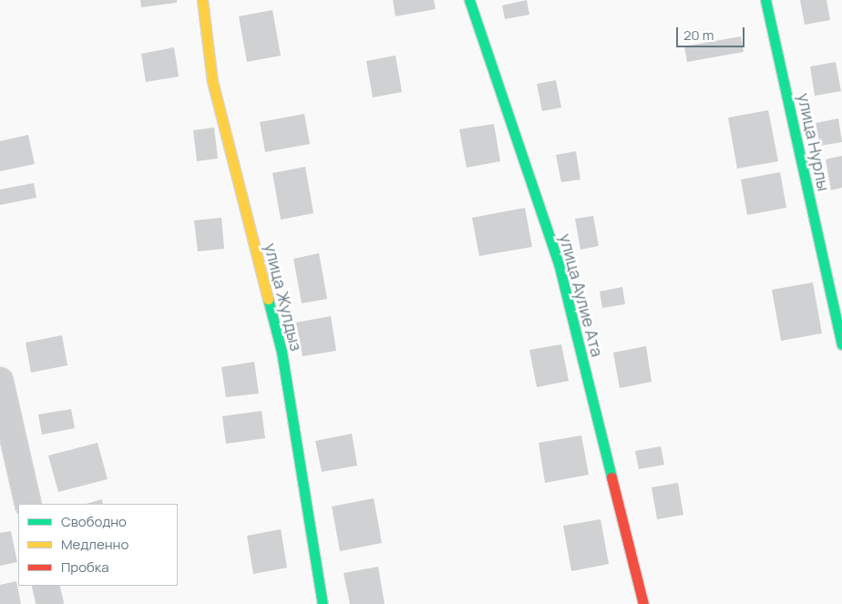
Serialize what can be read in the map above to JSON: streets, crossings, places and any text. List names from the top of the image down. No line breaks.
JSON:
{"streets":{"street":["улица Нурлы","улица Аулие Ата","улица Жулдыз"]},"legend":["Свободно","Медленно","Пробка"],"scale_bar":"20 m"}
